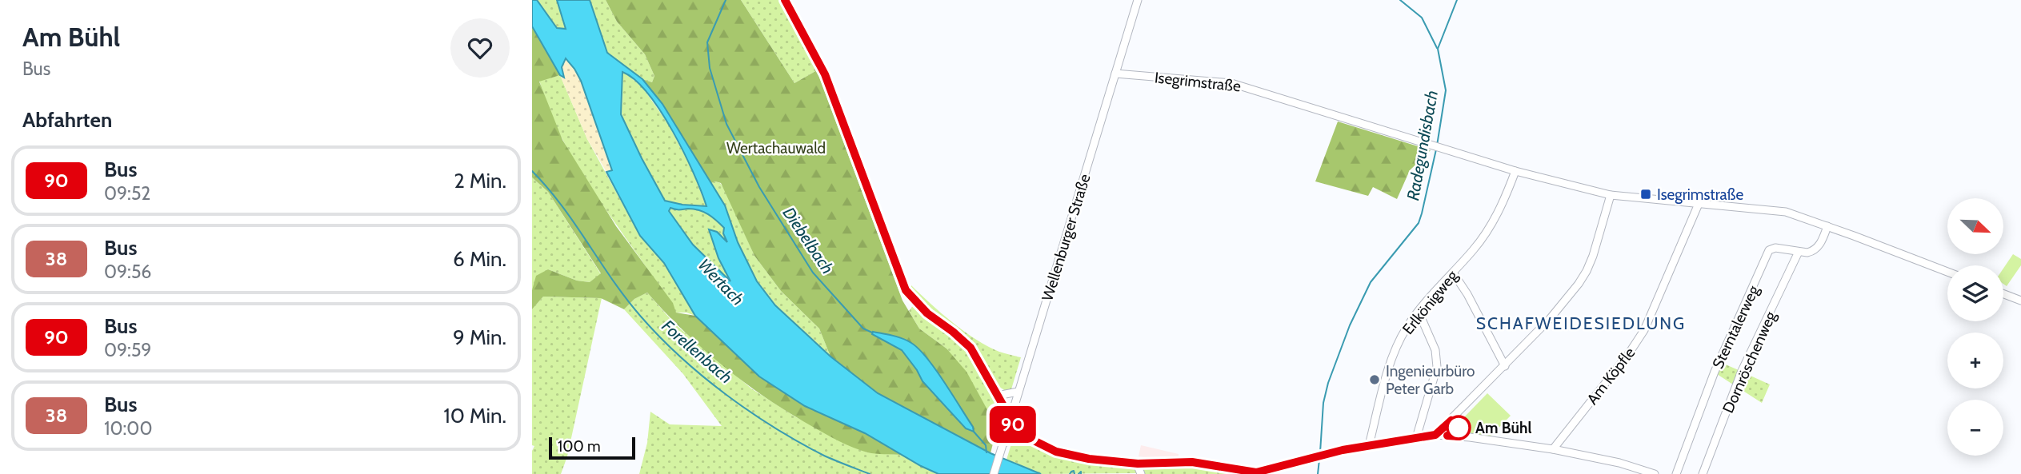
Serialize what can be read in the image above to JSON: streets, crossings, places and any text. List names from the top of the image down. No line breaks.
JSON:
{"streets":{"street":["Isegrimstraße","Wellenburger Straße","Erlkönigweg","Sterntalerweg","Dornröschenweg","Am Köpfle"]},"crossings":[["Isegrimstraße","Wellenburger Straße"],["Isegrimstraße","Erlkönigweg"],["Isegrimstraße","Sterntalerweg"],["Isegrimstraße","Am Köpfle"],["Sterntalerweg","Dornröschenweg"]],"districts":["SCHAFWEIDESIEDLUNG"],"water":["Radegundisbach","Diebelbach","Wertach","Forellenbach"],"parks":["Wertachauwald"],"places":{"transit":["Isegrimstraße"],"other":["Ingenieurbüro Peter Garb","Am Bühl"]},"lines":["bus line 90"],"scale_bar":"100 m","north":"bottom right","page":{"heading":[["Am Bühl","Bus"],"Abfahrten"],"on_map":"90","list":[{"mark":"90","name":"Bus","note":"09:52","value":"2 Min."},{"mark":"38","name":"Bus","note":"09:56","value":"6 Min."},{"mark":"90","name":"Bus","note":"09:59","value":"9 Min."},{"mark":"38","name":"Bus","note":"10:00","value":"10 Min."}],"map_buttons":["+","−"],"scale":"100 m"}}
